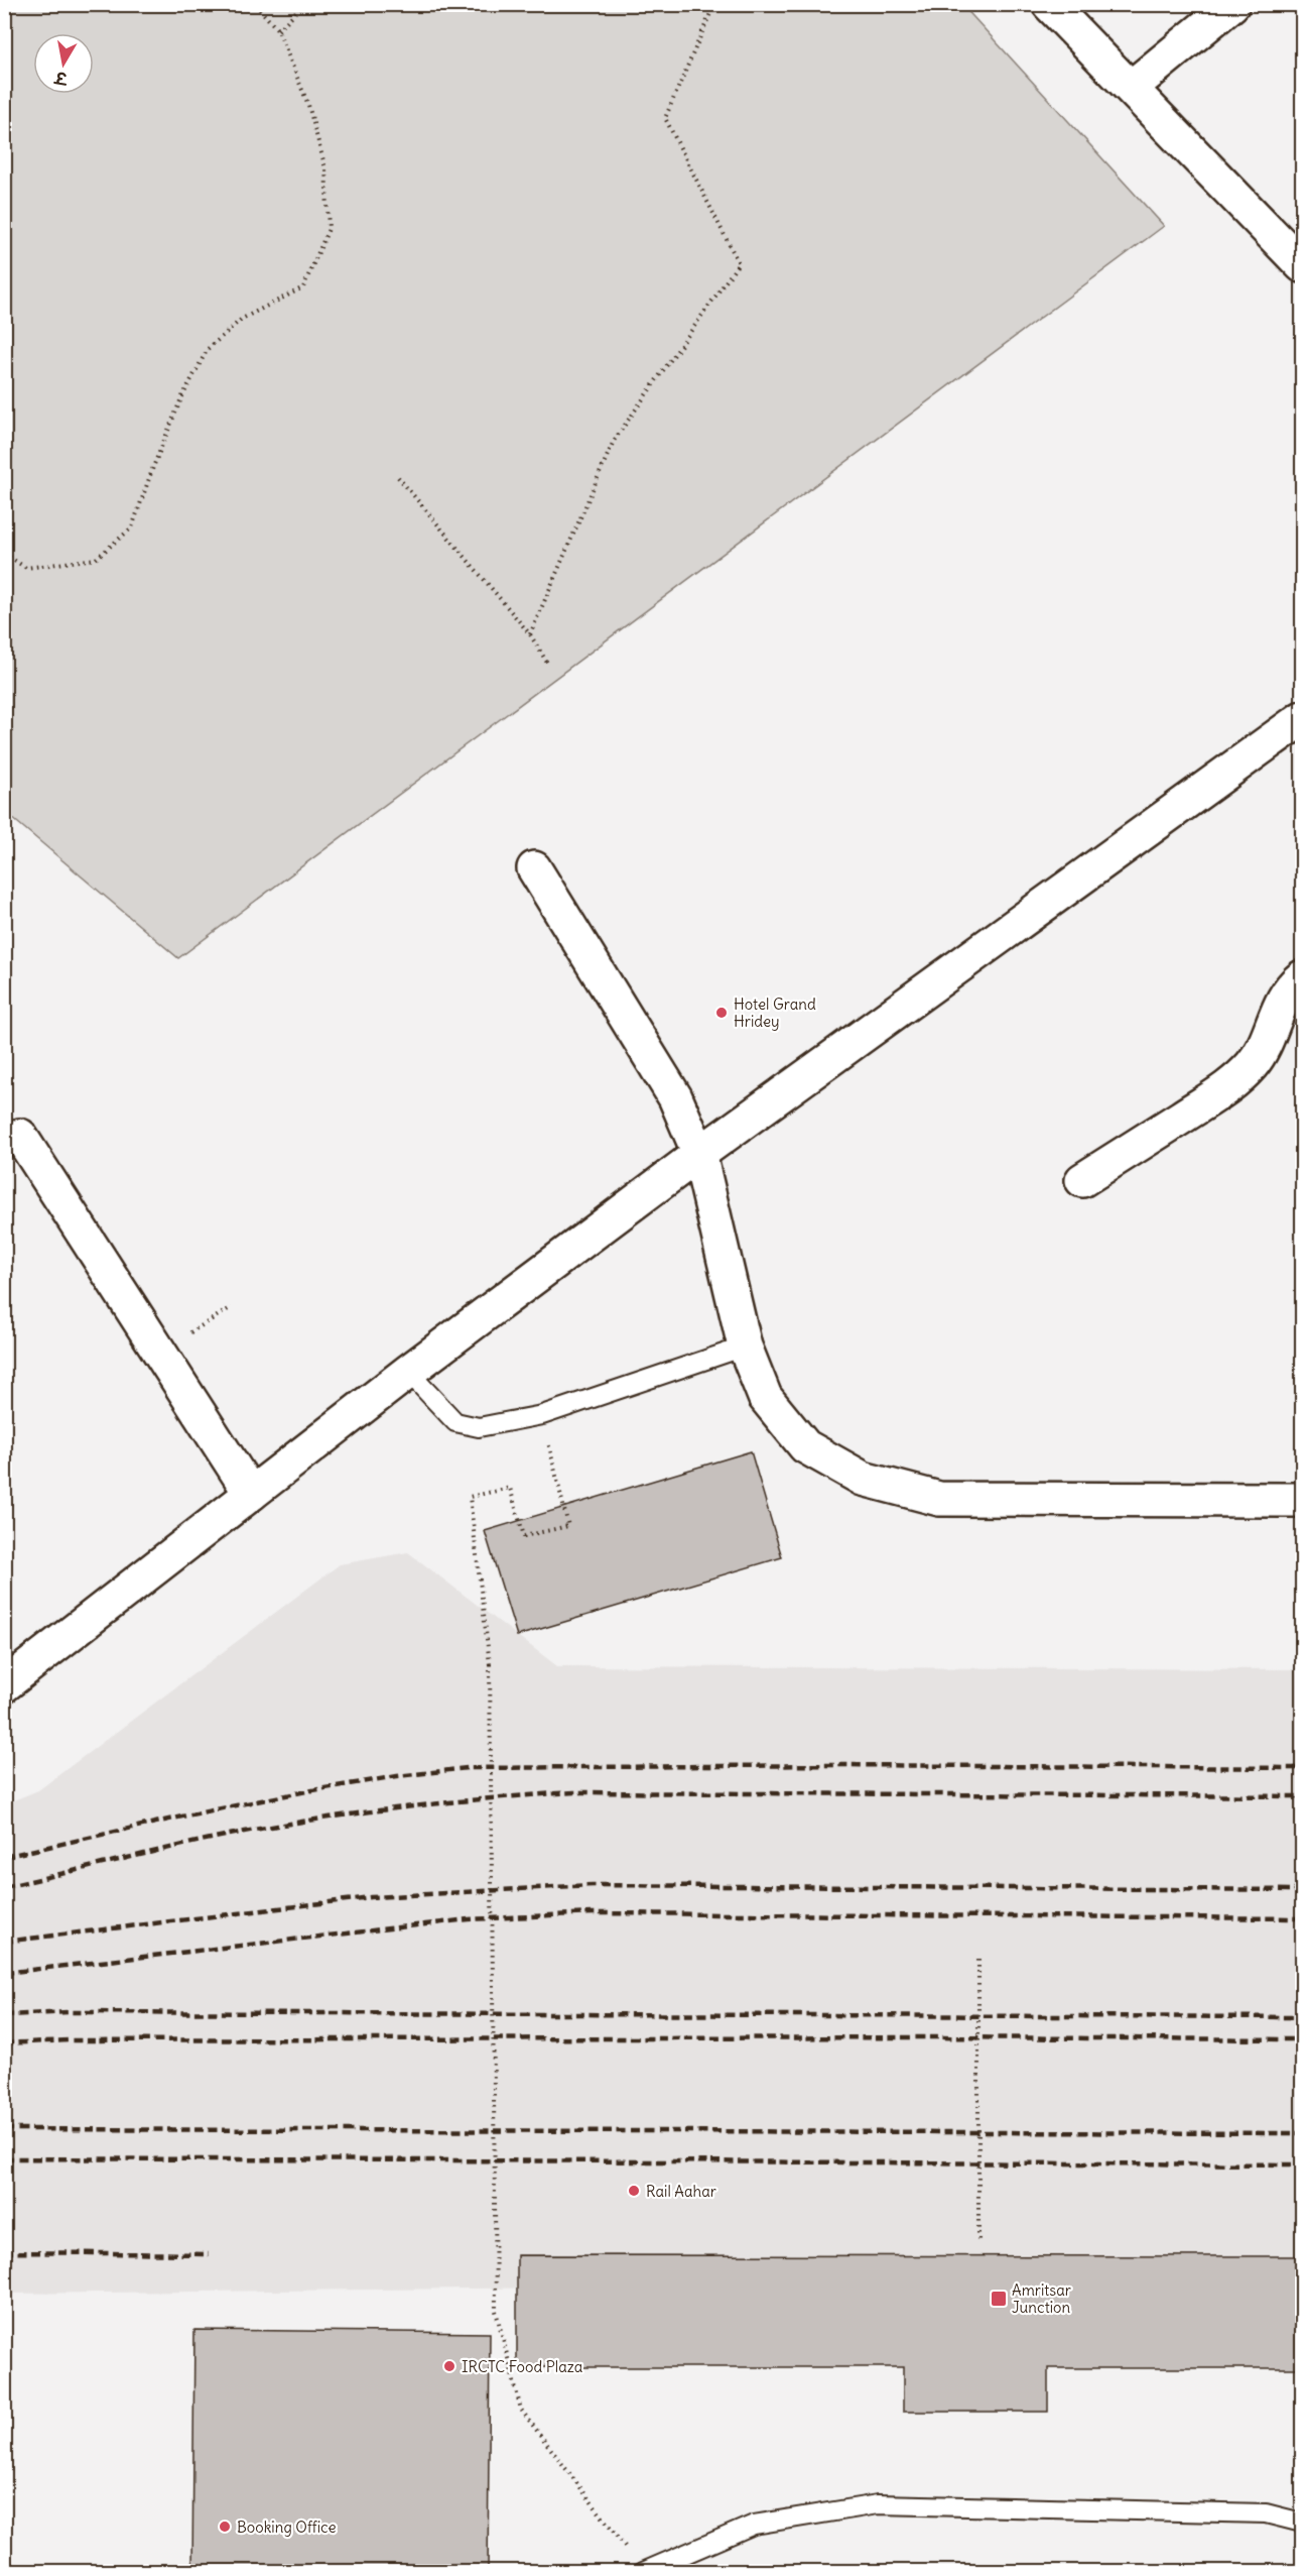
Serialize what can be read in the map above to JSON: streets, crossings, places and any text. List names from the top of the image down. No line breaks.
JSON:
{"places":{"other":["Hotel Grand Hridey","Rail Aahar","IRCTC Food Plaza","Booking Office"],"transit":["Amritsar Junction"]},"north":"bottom"}
